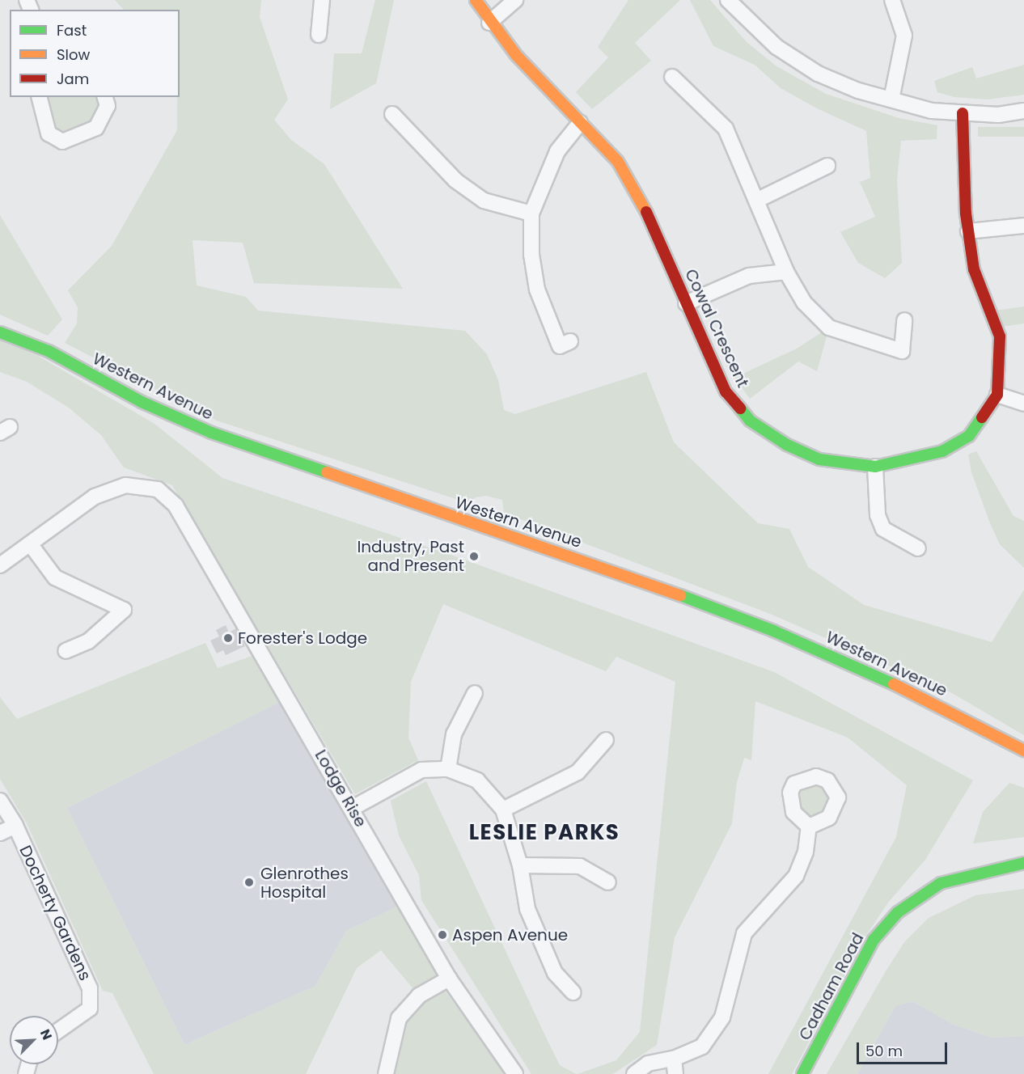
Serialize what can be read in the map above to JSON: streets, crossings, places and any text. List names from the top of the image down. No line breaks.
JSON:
{"streets":{"street":["Cowal Crescent","Western Avenue","Lodge Rise","Docherty Gardens","Cadham Road"]},"districts":["LESLIE PARKS"],"places":["Industry, Past and Present","Forester's Lodge","Glenrothes Hospital","Aspen Avenue"],"legend":["Fast","Slow","Jam"],"scale_bar":"50 m","north":"top right"}
